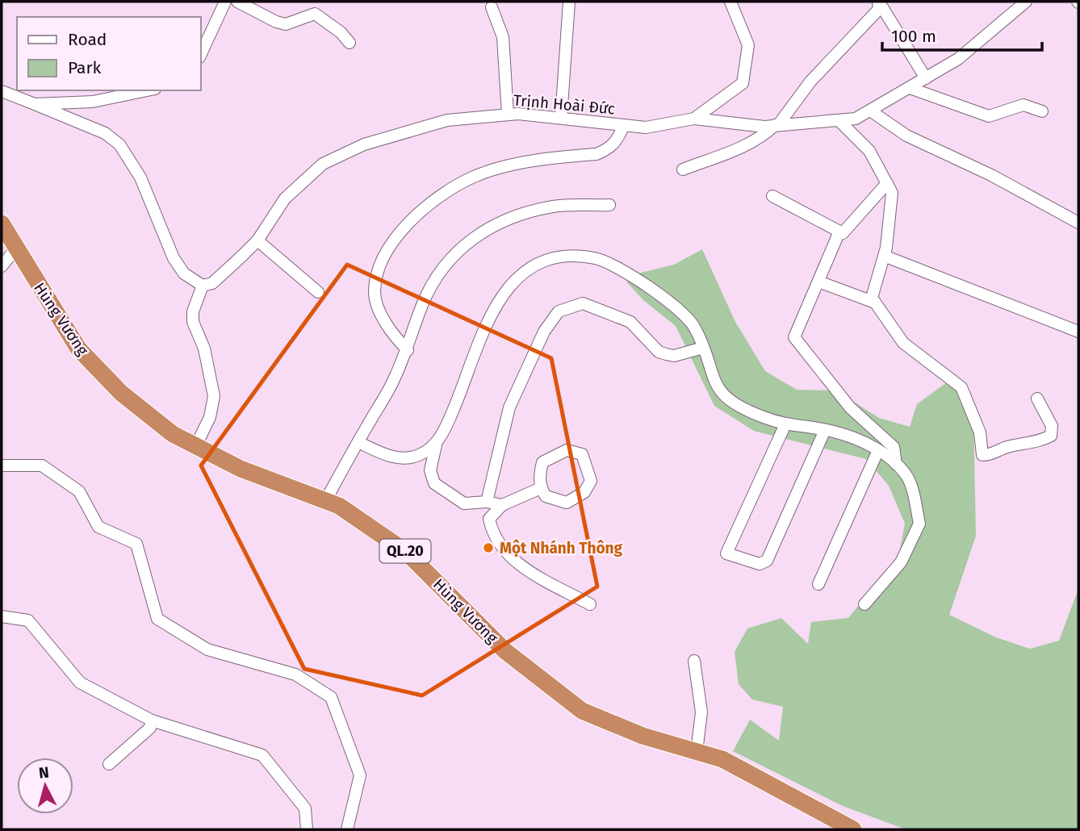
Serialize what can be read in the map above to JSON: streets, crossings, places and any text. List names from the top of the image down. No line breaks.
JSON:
{"streets":{"highway":["Hùng Vương","QL.20"],"street":["Trịnh Hoài Đức"]},"places":["Một Nhánh Thông"],"legend":["Road","Park"],"scale_bar":"100 m","north":"top"}
